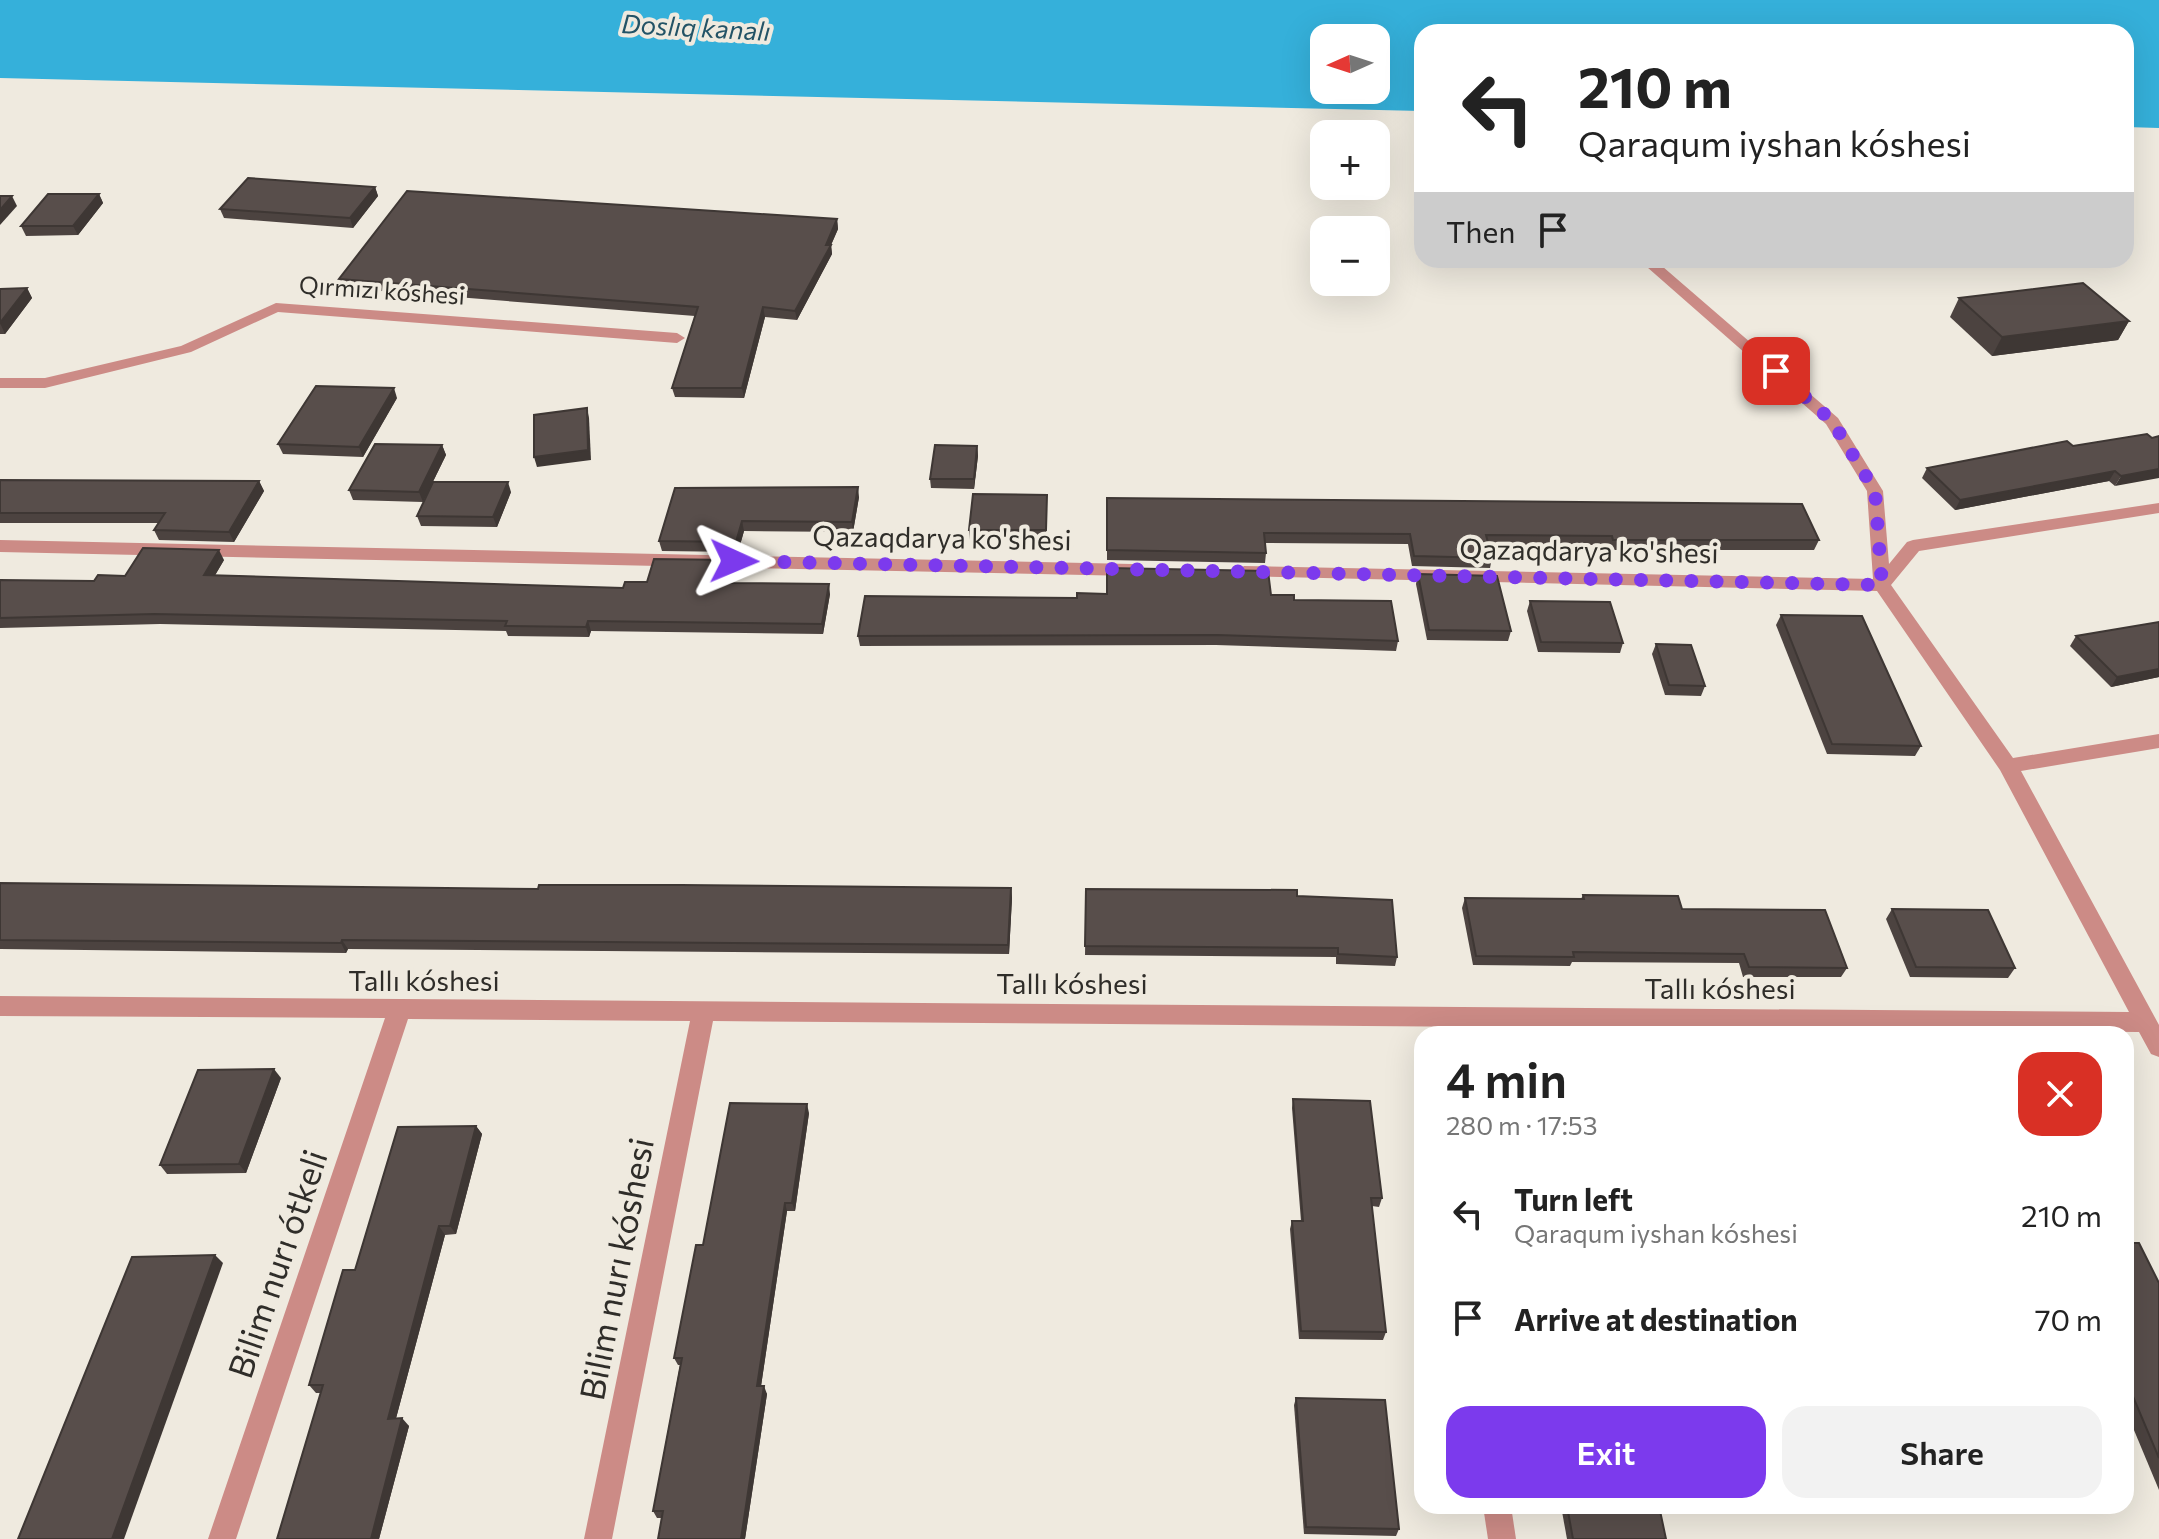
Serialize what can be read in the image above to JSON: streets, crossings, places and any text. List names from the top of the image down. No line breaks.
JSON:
{"streets":{"street":["Qırmızı kóshesi","Qazaqdarya ko'shesi","Tallı kóshesi","Bilim nurı ótkeli","Bilim nurı kóshesi"]},"crossings":[["Tallı kóshesi","Bilim nurı ótkeli"],["Tallı kóshesi","Bilim nurı kóshesi"]],"water":["Doslıq kanalı"],"north":"left","page":{"map_buttons":["+","−"],"turn":["210 m","Qaraqum iyshan kóshesi"],"then":"Then","heading":["4 min","280 m · 17:53"],"list":[{"name":"Turn left","note":"Qaraqum iyshan kóshesi","value":"210 m"},{"name":"Arrive at destination","value":"70 m"}],"buttons":["Exit","Share"]}}
